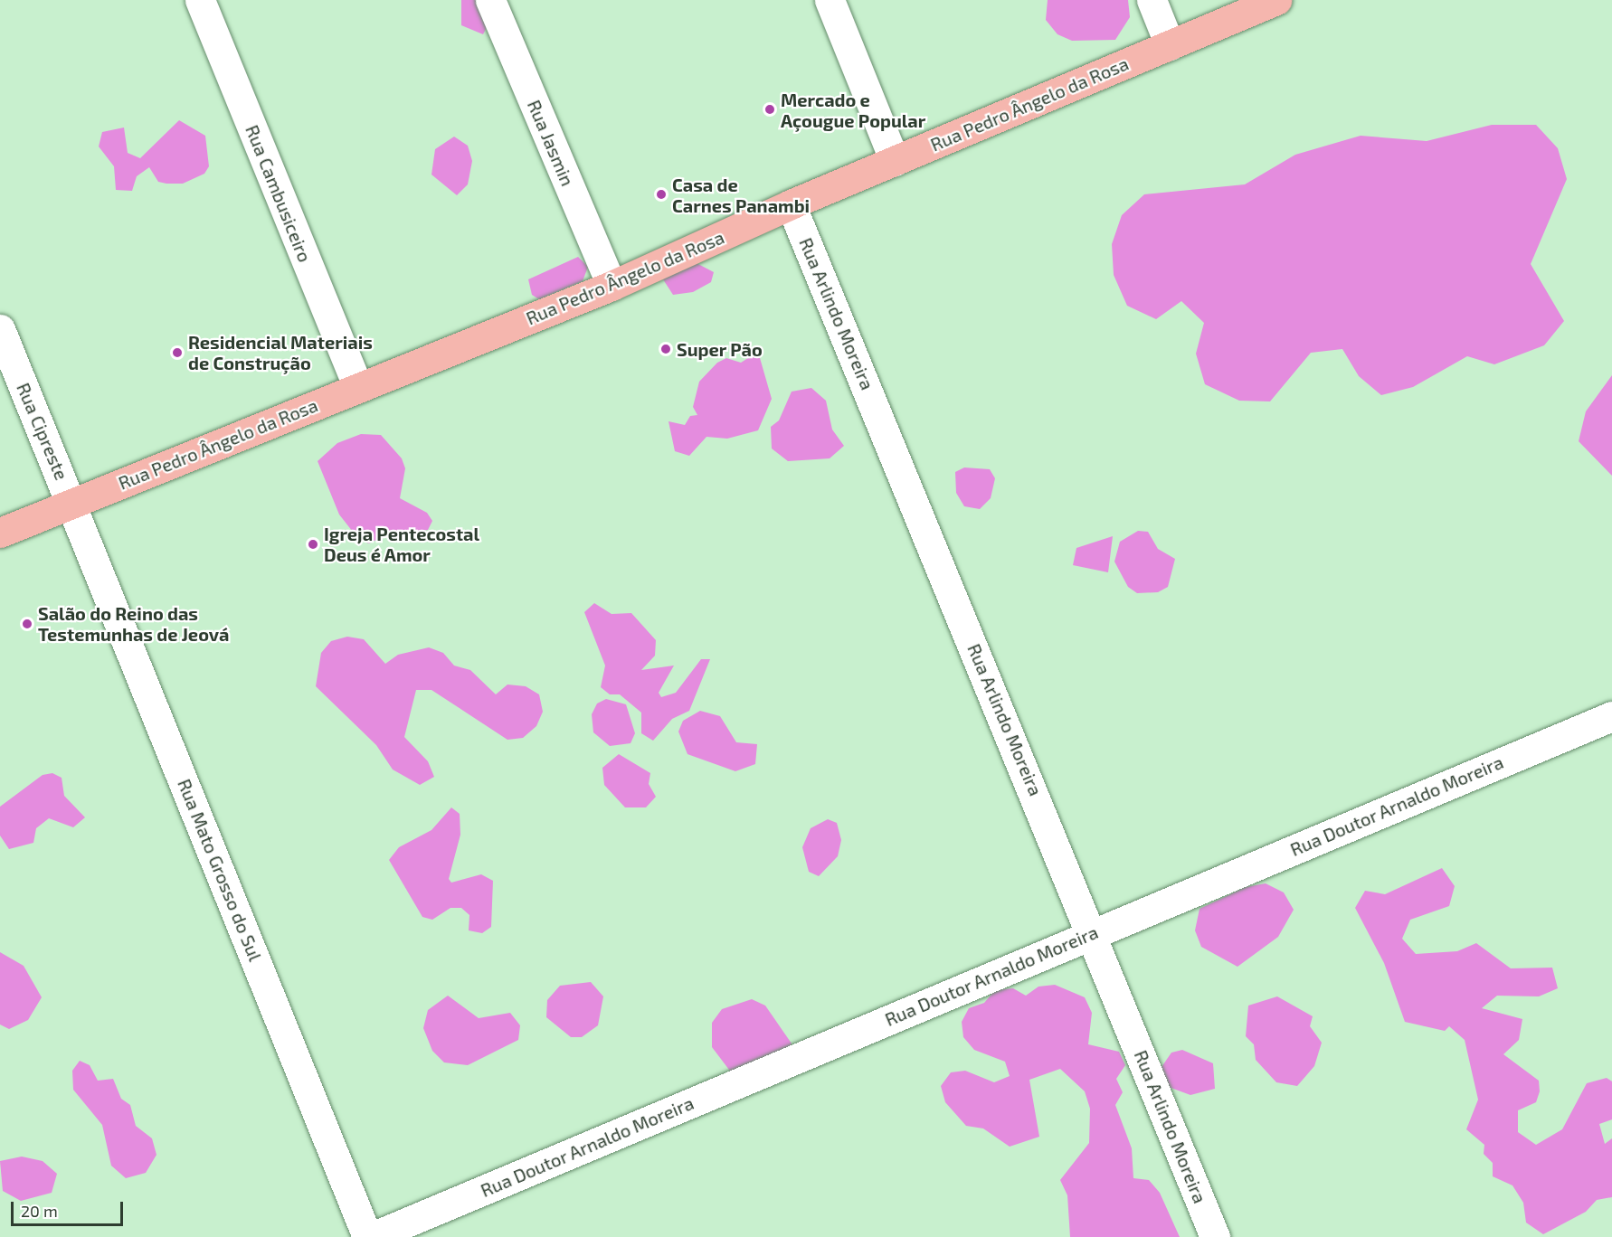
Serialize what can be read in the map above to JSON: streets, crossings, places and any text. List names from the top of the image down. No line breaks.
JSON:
{"streets":{"main road":["Rua Pedro Ângelo da Rosa"],"street":["Rua Jasmin","Rua Cambusiceiro","Rua Arlindo Moreira","Rua Cipreste","Rua Doutor Arnaldo Moreira","Rua Mato Grosso do Sul"]},"crossings":[["Rua Pedro Ângelo da Rosa","Rua Jasmin"],["Rua Pedro Ângelo da Rosa","Rua Cambusiceiro"],["Rua Pedro Ângelo da Rosa","Rua Arlindo Moreira"],["Rua Pedro Ângelo da Rosa","Rua Cipreste"],["Rua Pedro Ângelo da Rosa","Rua Mato Grosso do Sul"],["Rua Arlindo Moreira","Rua Doutor Arnaldo Moreira"],["Rua Cipreste","Rua Mato Grosso do Sul"]],"places":["Mercado e Açougue Popular","Casa de Carnes Panambi","Super Pão","Residencial Materiais de Construção","Igreja Pentecostal Deus é Amor","Salão do Reino das Testemunhas de Jeová"],"scale_bar":"20 m"}
